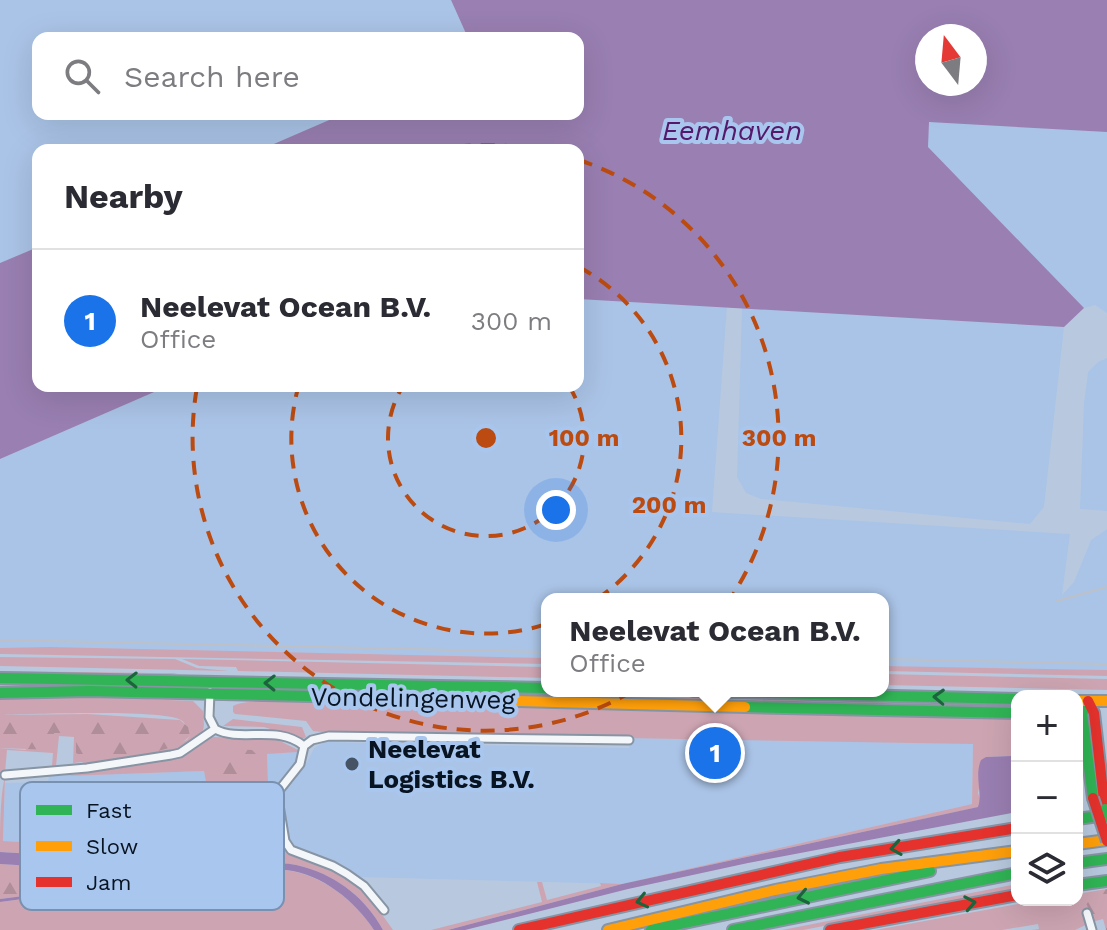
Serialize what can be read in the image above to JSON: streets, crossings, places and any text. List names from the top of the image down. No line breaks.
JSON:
{"streets":{"main road":["Vondelingenweg"]},"water":["Eemhaven"],"places":["Neelevat Logistics B.V."],"legend":["Fast","Slow","Jam"],"north":"top","page":{"search":"Search here","heading":"Nearby","list":[{"mark":"1","name":"Neelevat Ocean B.V.","note":"Office","value":"300 m"}],"popup":["Neelevat Ocean B.V.","Office"],"map_buttons":["+","−"],"pins":"1"},"rings":["100 m","300 m","200 m"]}
